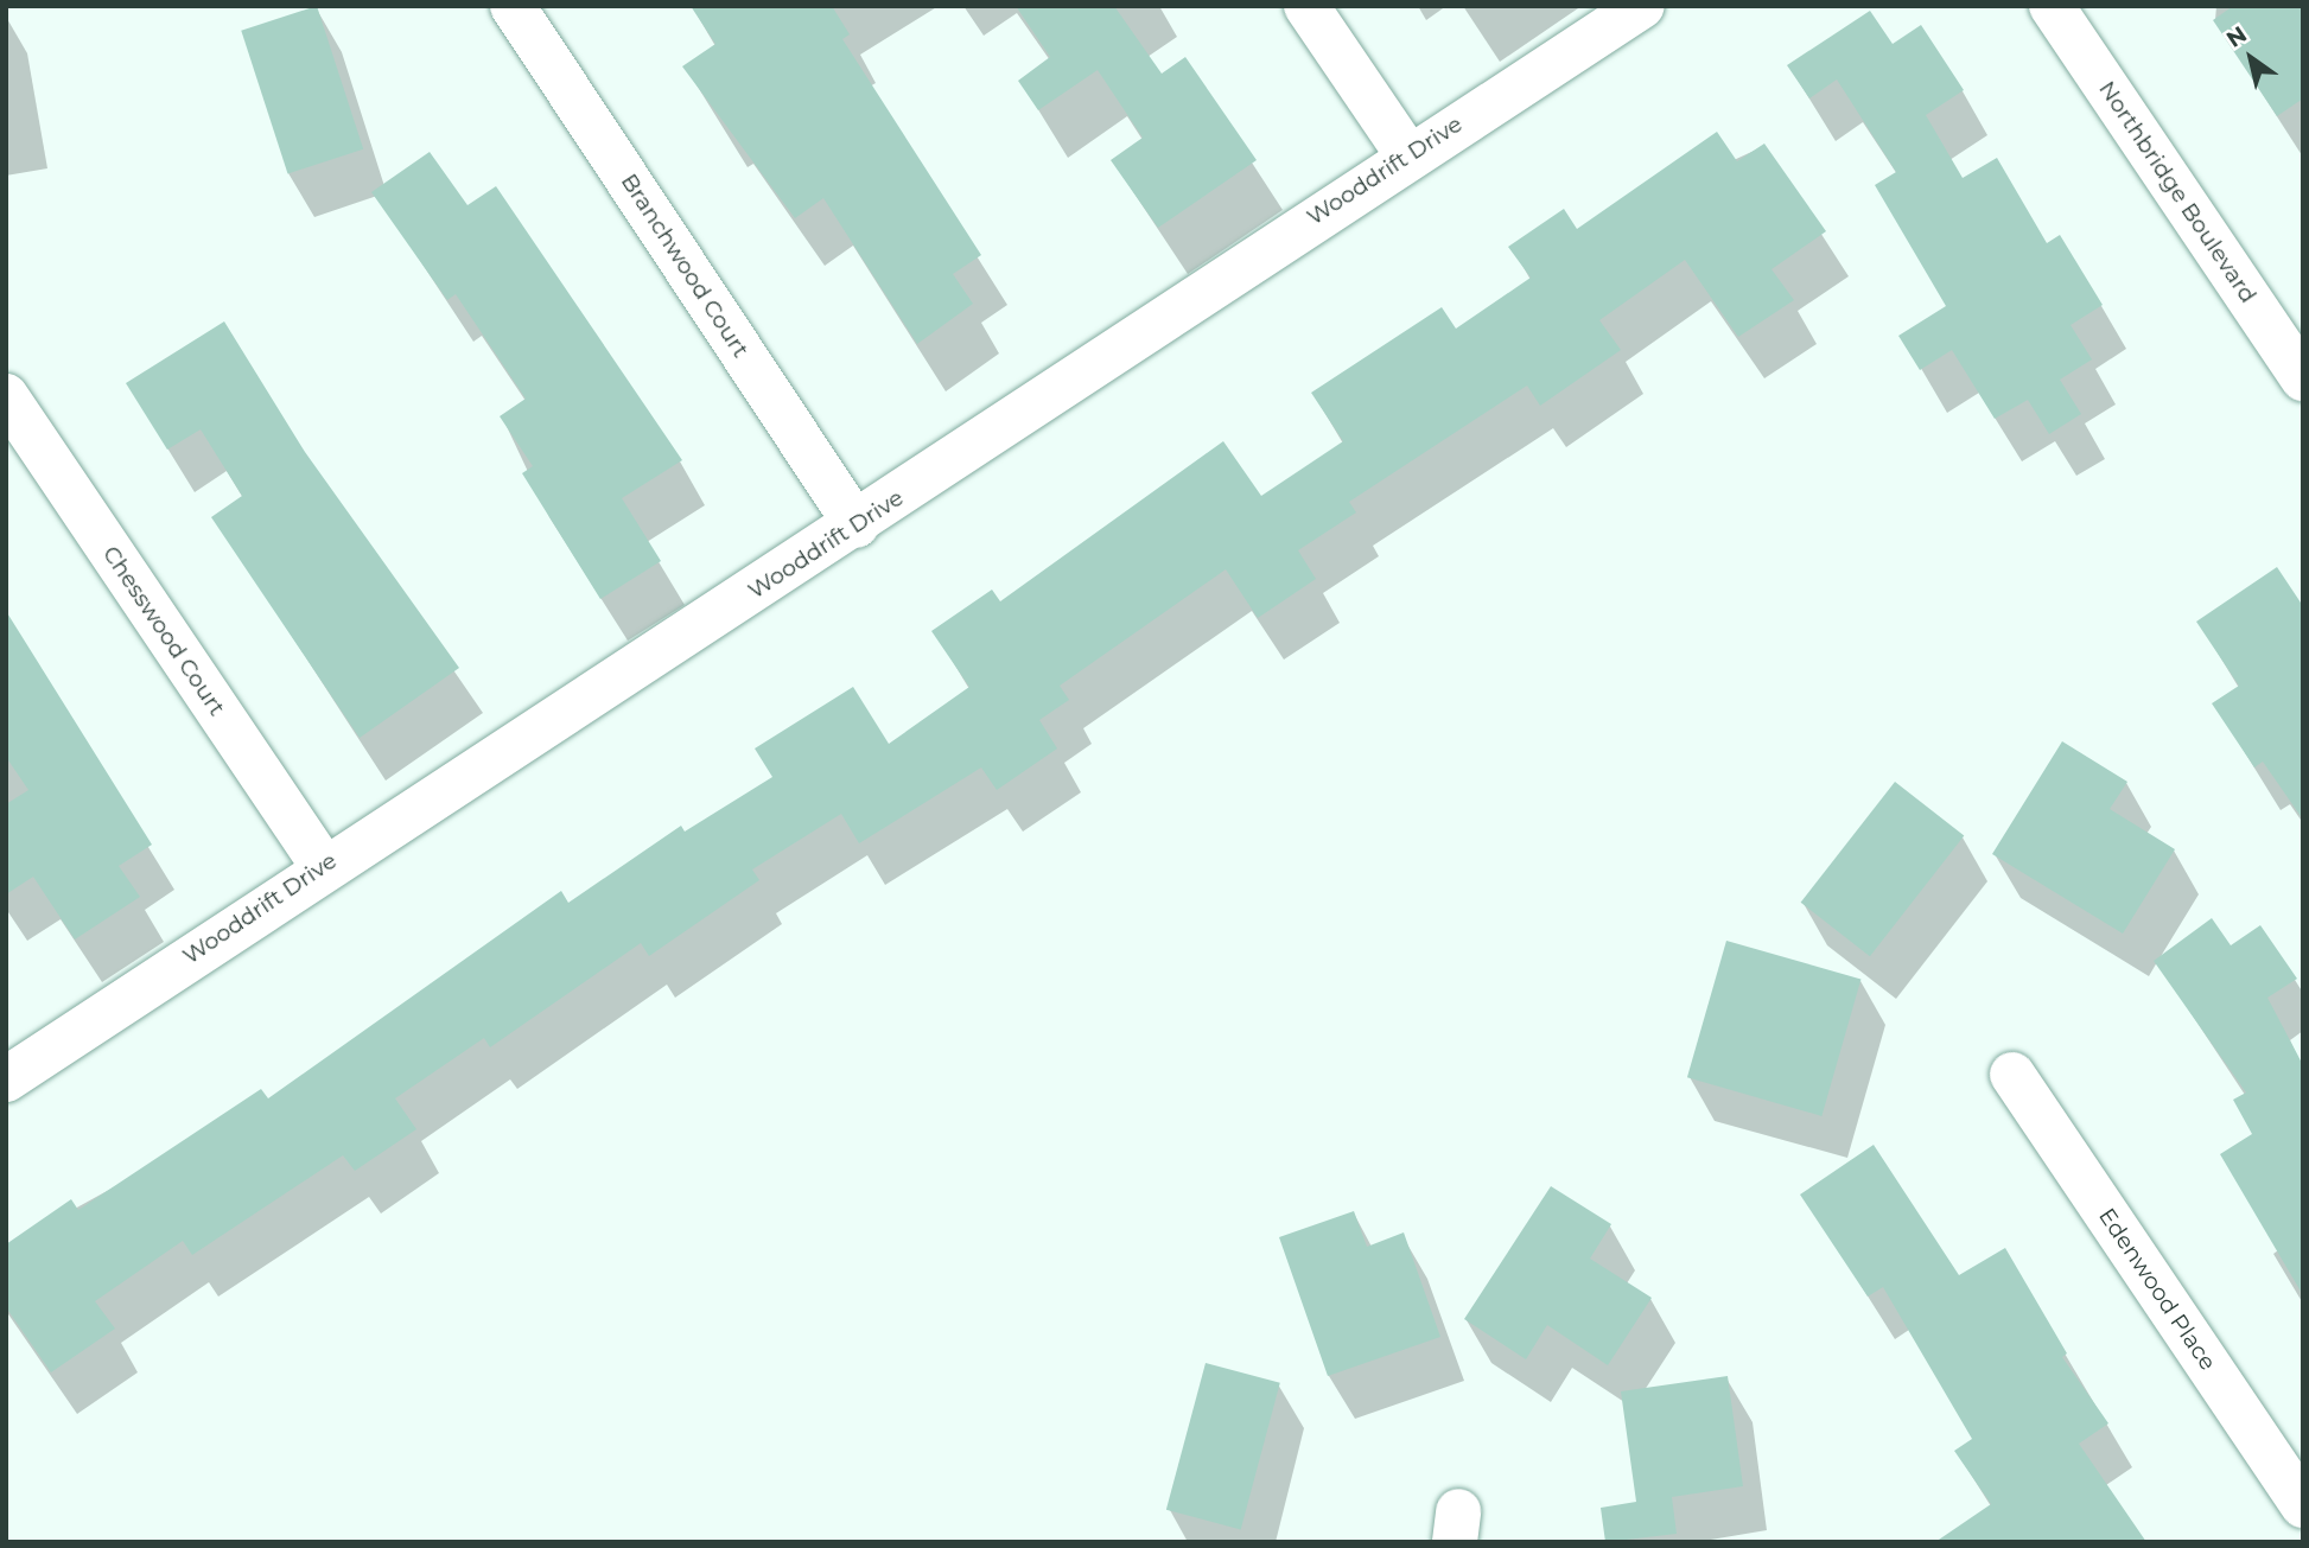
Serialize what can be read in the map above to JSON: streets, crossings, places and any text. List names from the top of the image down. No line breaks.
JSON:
{"streets":{"street":["Wooddrift Drive","Northbridge Boulevard","Branchwood Court","Chesswood Court","Edenwood Place"]},"crossings":[["Wooddrift Drive","Branchwood Court"],["Wooddrift Drive","Chesswood Court"]],"north":"top left"}
